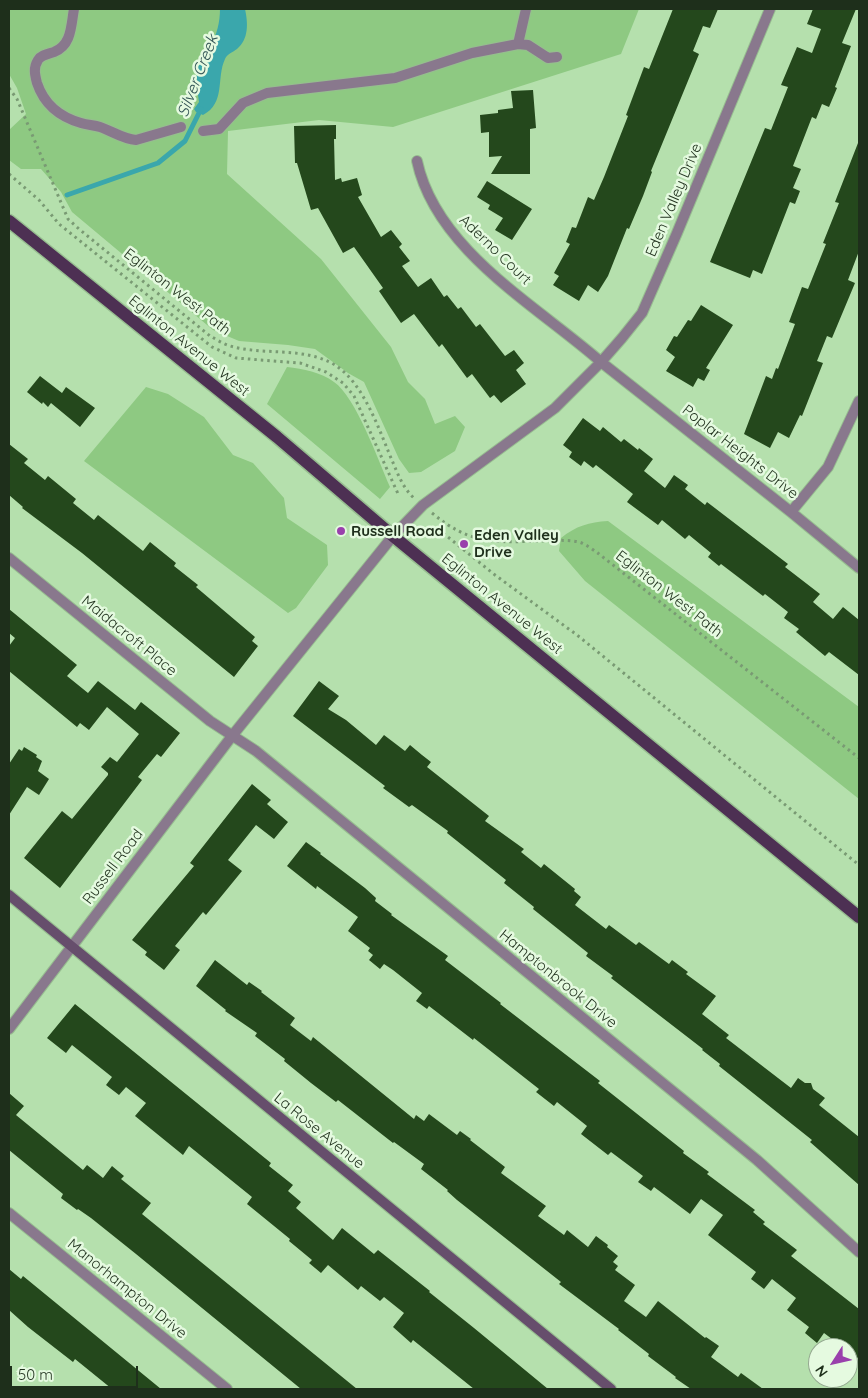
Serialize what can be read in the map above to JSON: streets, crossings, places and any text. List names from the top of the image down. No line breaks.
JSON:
{"streets":{"main road":["Eglinton Avenue West"],"street":["Eden Valley Drive","Aderno Court","Poplar Heights Drive","Maidacroft Place","Russell Road","Hamptonbrook Drive","La Rose Avenue","Manorhampton Drive"],"path":["Eglinton West Path"]},"crossings":[["Eden Valley Drive","Aderno Court"],["Eden Valley Drive","Eglinton Avenue West"],["Eden Valley Drive","Poplar Heights Drive"],["Eden Valley Drive","Russell Road"],["Aderno Court","Poplar Heights Drive"],["Eglinton Avenue West","Russell Road"],["Maidacroft Place","Russell Road"],["Maidacroft Place","Hamptonbrook Drive"],["Russell Road","Hamptonbrook Drive"],["Russell Road","La Rose Avenue"]],"water":["Silver Creek"],"places":["Russell Road","Eden Valley Drive"],"scale_bar":"50 m","north":"bottom left"}
